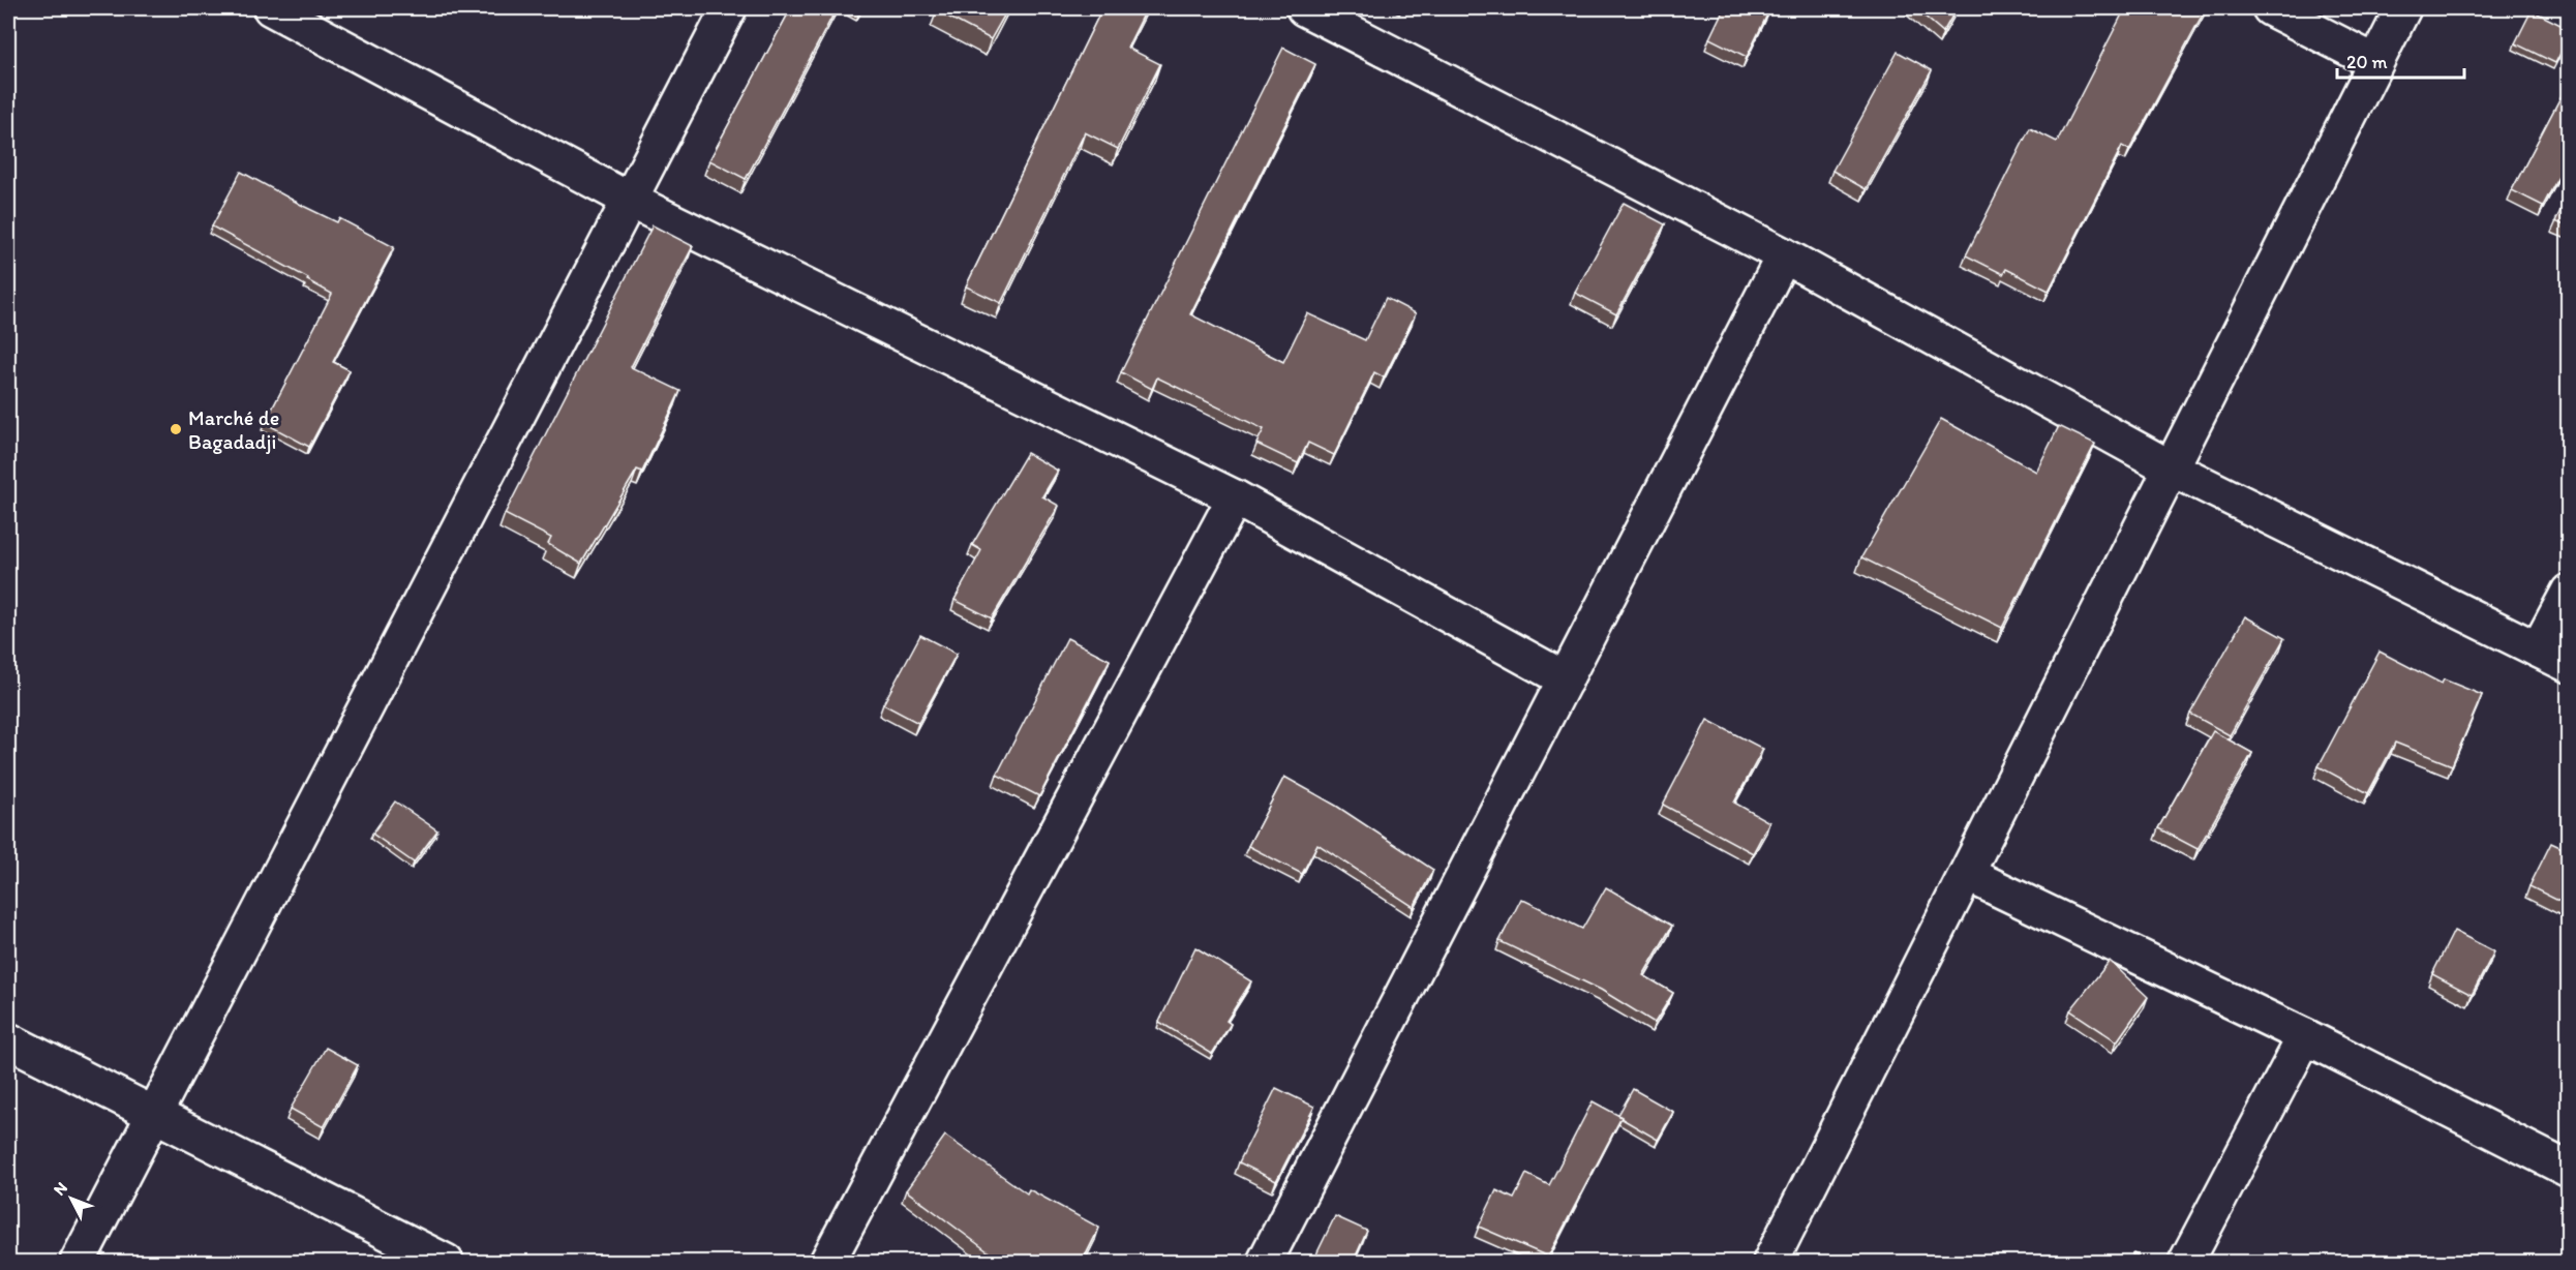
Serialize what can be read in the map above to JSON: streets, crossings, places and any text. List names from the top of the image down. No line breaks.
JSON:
{"places":["Marché de Bagadadji"],"scale_bar":"20 m","north":"top left"}
